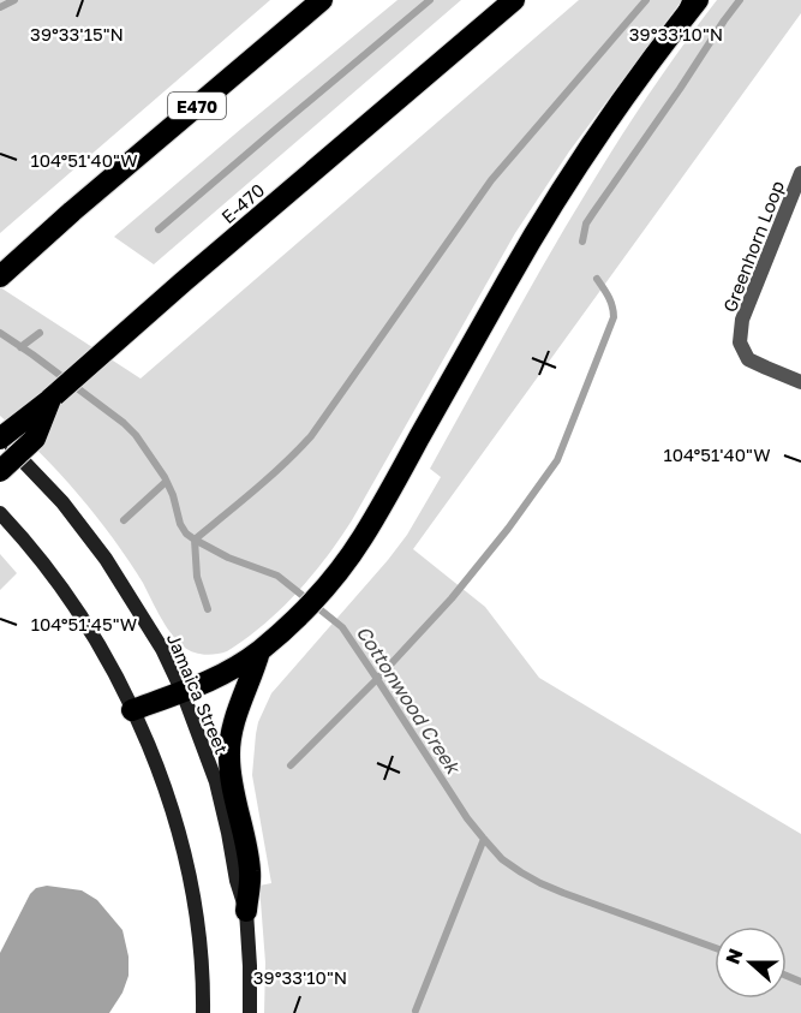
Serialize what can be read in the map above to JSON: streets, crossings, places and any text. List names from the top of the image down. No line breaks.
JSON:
{"streets":{"highway":["E470","E-470"],"main road":["Jamaica Street"],"street":["Greenhorn Loop"]},"crossings":[["E-470","Jamaica Street"]],"water":["Cottonwood Creek"],"north":"left","coordinates":["39°33'10\"N","39°33'15\"N","104°51'40\"W","104°51'45\"W"]}
